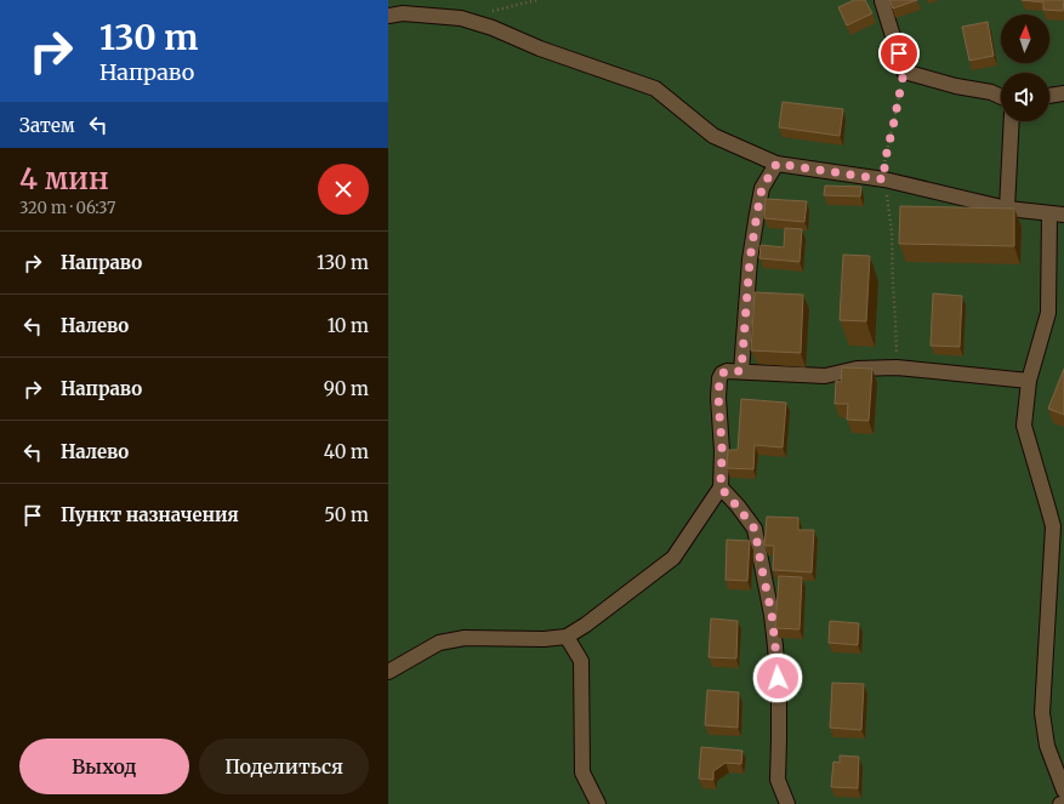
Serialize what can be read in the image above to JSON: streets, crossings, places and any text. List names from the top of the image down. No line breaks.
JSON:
{"north":"top","page":{"turn":["130 m","Направо"],"then":"Затем","heading":["4 мин","320 m · 06:37"],"list":[{"name":"Направо","value":"130 m"},{"name":"Налево","value":"10 m"},{"name":"Направо","value":"90 m"},{"name":"Налево","value":"40 m"},{"name":"Пункт назначения","value":"50 m"}],"buttons":["Выход","Поделиться"]}}
